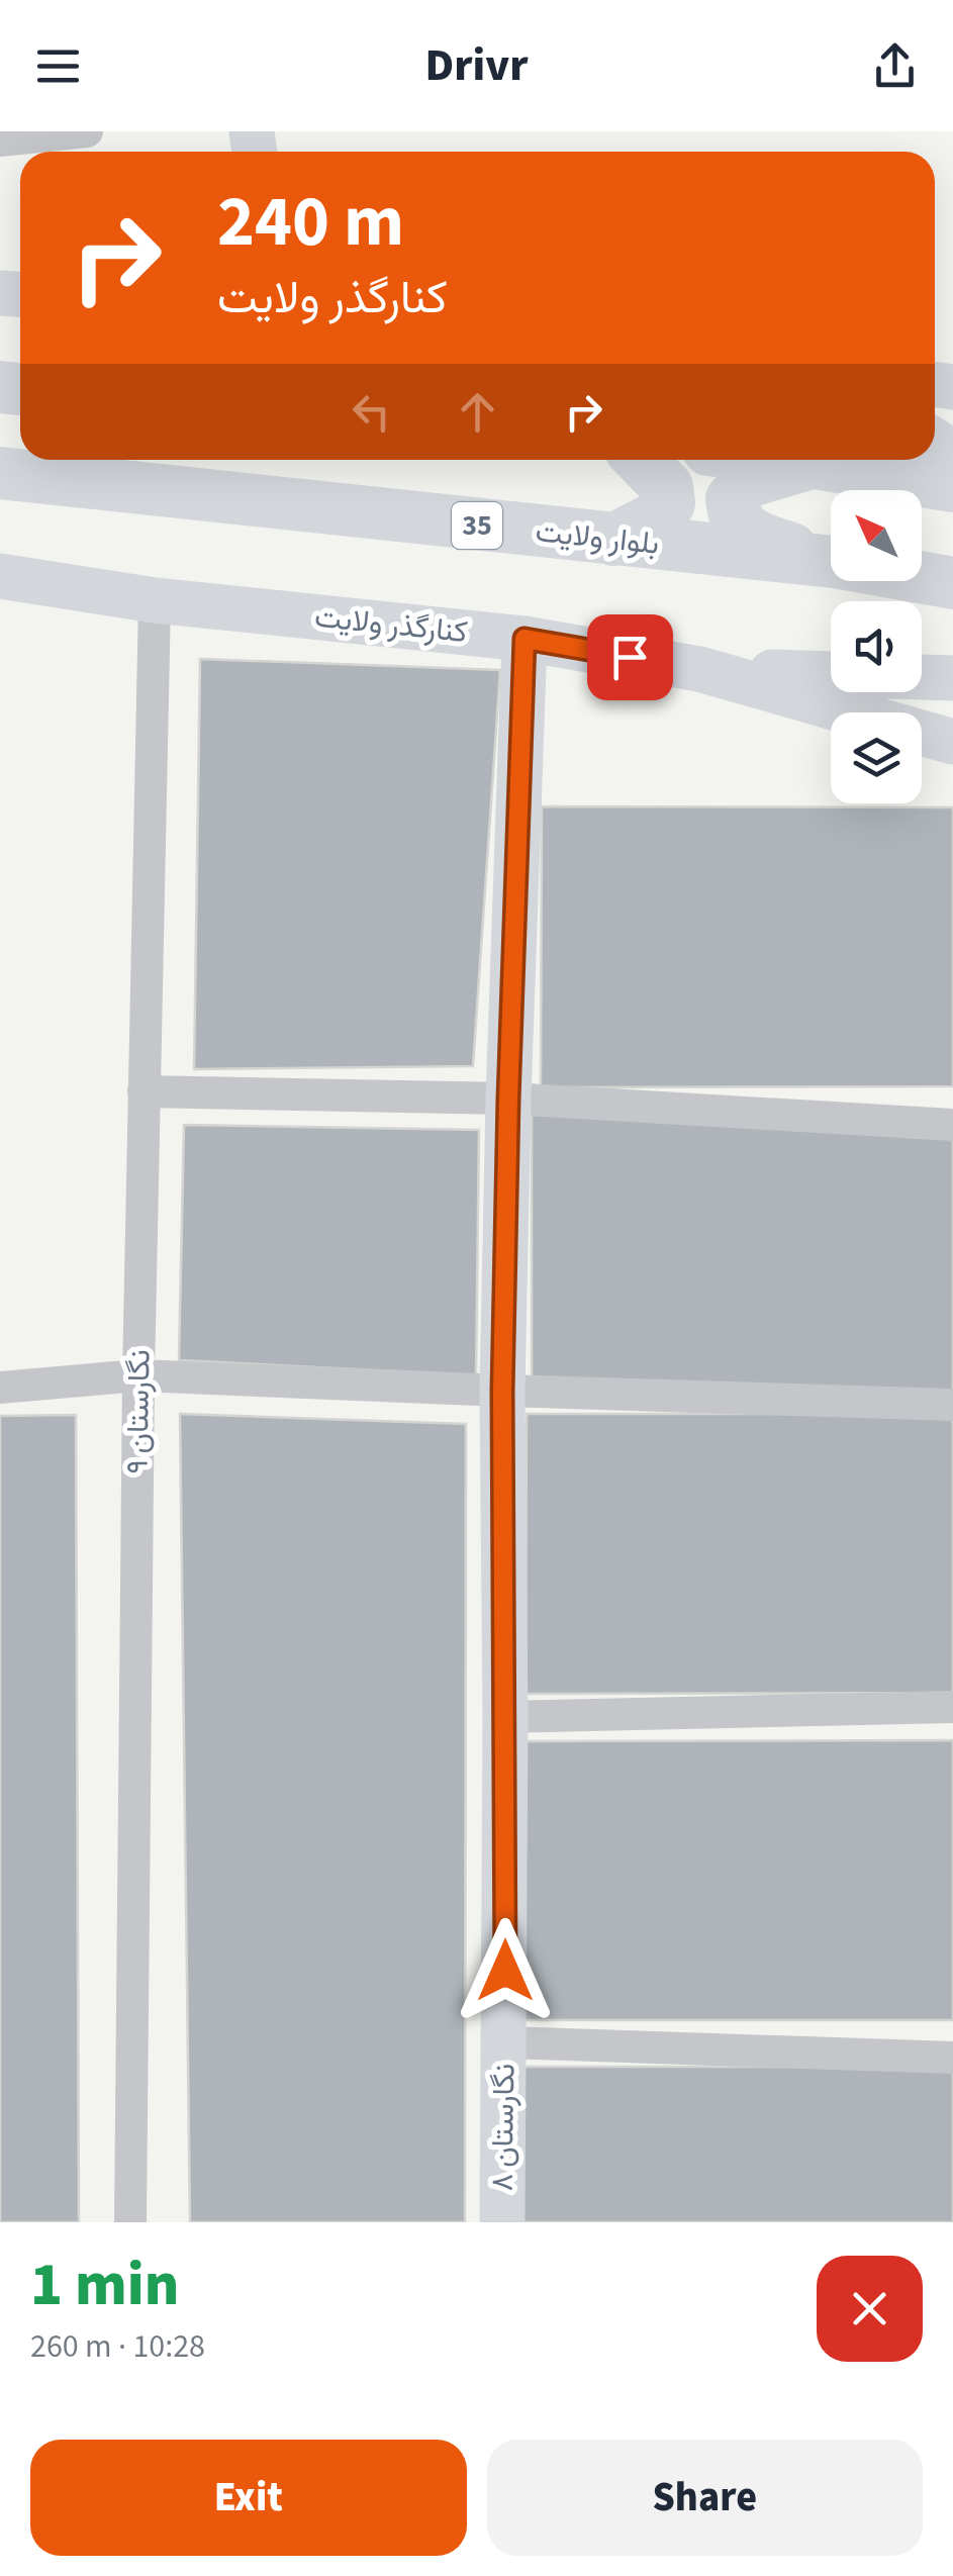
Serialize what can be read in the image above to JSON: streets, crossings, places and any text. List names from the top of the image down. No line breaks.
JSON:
{"streets":{"main road":["35","بلوار ولایت"],"street":["کنارگذر ولایت","نگارستان ۹","نگارستان ۸"]},"crossings":[["کنارگذر ولایت","نگارستان ۹"],["کنارگذر ولایت","نگارستان ۸"]],"north":"top left","page":{"header":"Drivr","turn":["240 m","کنارگذر ولایت"],"heading":["1 min","260 m · 10:28"],"buttons":["Exit","Share"]}}
